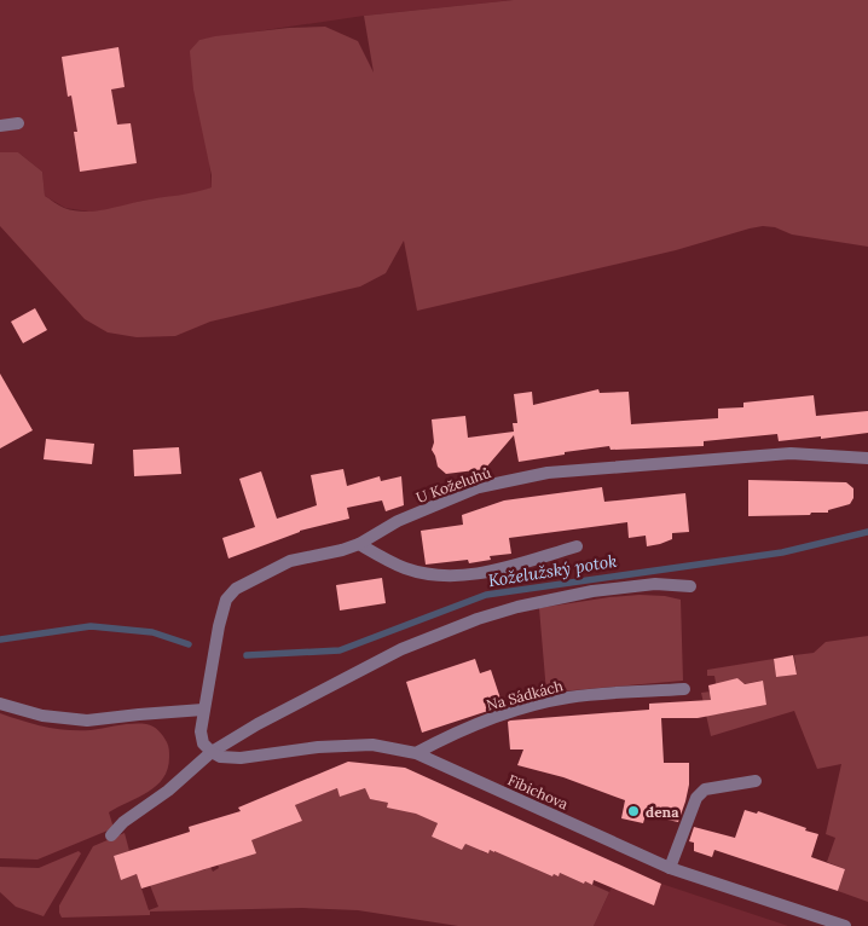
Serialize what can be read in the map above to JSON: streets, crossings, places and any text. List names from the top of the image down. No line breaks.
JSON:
{"streets":{"street":["U Koželuhů","Na Sádkách","Fibichova"]},"crossings":[["U Koželuhů","Fibichova"],["Na Sádkách","Fibichova"]],"water":["Koželužský potok"],"places":["dena"]}
